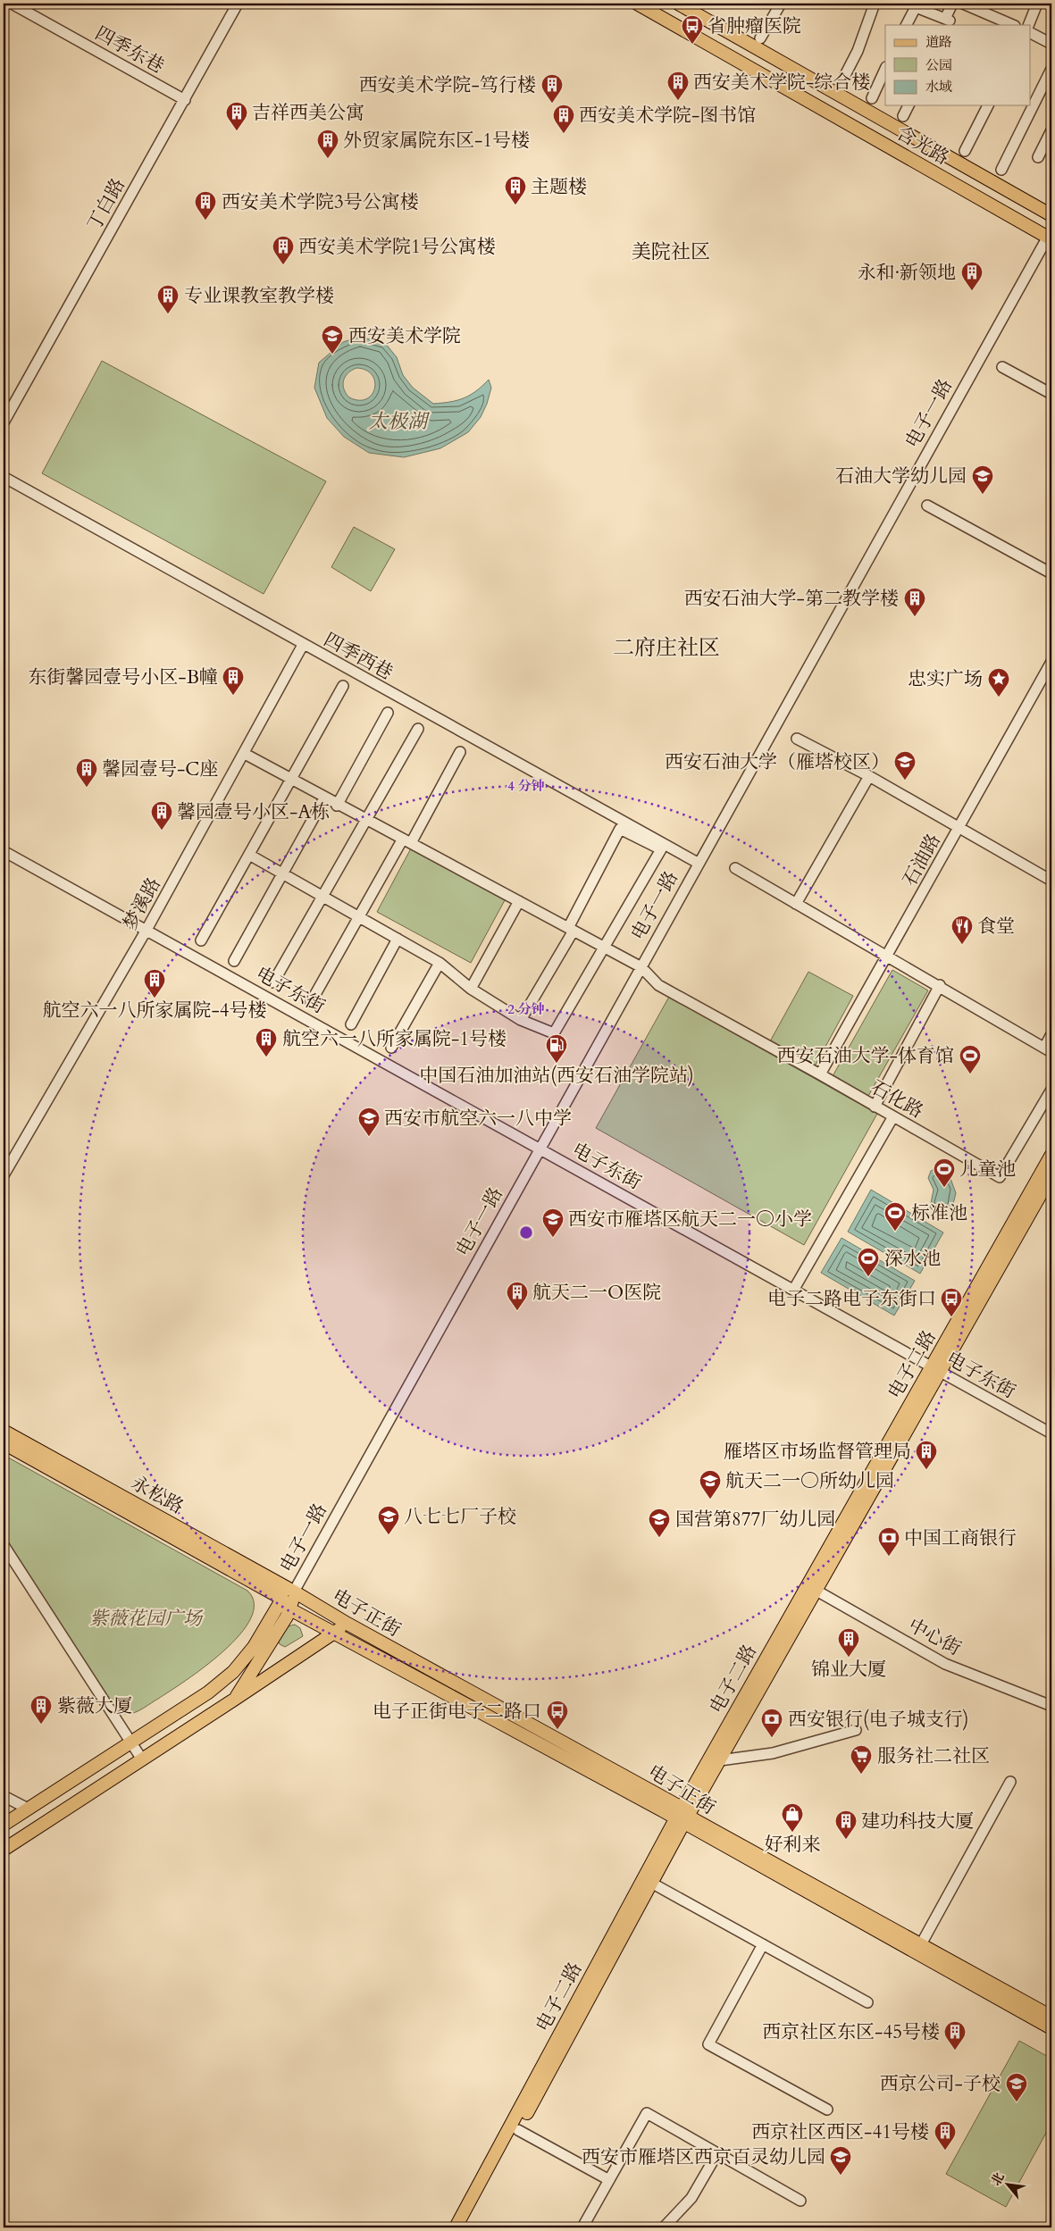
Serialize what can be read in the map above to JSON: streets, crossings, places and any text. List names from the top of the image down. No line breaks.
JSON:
{"streets":{"main road":["含光路","电子一路","电子二路","永松路","电子正街"],"street":["四季东巷","丁白路","四季西巷","石油路","梦溪路","电子东街","石化路","中心街"]},"crossings":[["四季东巷","丁白路"],["含光路","电子一路"],["电子一路","四季西巷"],["电子一路","电子东街"],["电子一路","石化路"],["电子一路","永松路"],["电子一路","电子正街"],["四季西巷","梦溪路"],["石油路","石化路"],["梦溪路","电子东街"],["梦溪路","石化路"],["电子东街","电子二路"],["电子二路","电子正街"],["电子二路","中心街"],["永松路","电子正街"]],"districts":["美院社区","二府庄社区"],"water":["太极湖"],"parks":["紫薇花园广场"],"places":{"bus stop":["省肿瘤医院","电子二路电子东街口","电子正街电子二路口"],"building":["西安美术学院-综合楼","西安美术学院-笃行楼","吉祥西美公寓","西安美术学院-图书馆","外贸家属院东区-1号楼","主题楼","西安美术学院3号公寓楼","西安美术学院1号公寓楼","永和·新领地","专业课教室教学楼","西安石油大学-第二教学楼","东街馨园壹号小区-B幢","馨园壹号-C座","馨园壹号小区-A栋","航空六一八所家属院-4号楼","航空六一八所家属院-1号楼","航天二一O医院","雁塔区市场监督管理局","锦业大厦","紫薇大厦","建功科技大厦","西京社区东区-45号楼","西京社区西区-41号楼"],"school or university":["西安美术学院","石油大学幼儿园","西安石油大学（雁塔校区）","西安市航空六一八中学","西安市雁塔区航天二一〇小学","航天二一〇所幼儿园","八七七厂子校","国营第877厂幼儿园","西京公司-子校","西安市雁塔区西京百灵幼儿园"],"place":["忠实广场"],"restaurant":["食堂"],"fuel station":["中国石油加油站(西安石油学院站)"],"sports":["西安石油大学-体育馆","儿童池","标准池","深水池"],"bank":["中国工商银行","西安银行(电子城支行)"],"supermarket":["服务社二社区"],"shop":["好利来"]},"legend":["道路","公园","水域"],"north":"top left","rings":["4 分钟","2 分钟"]}
